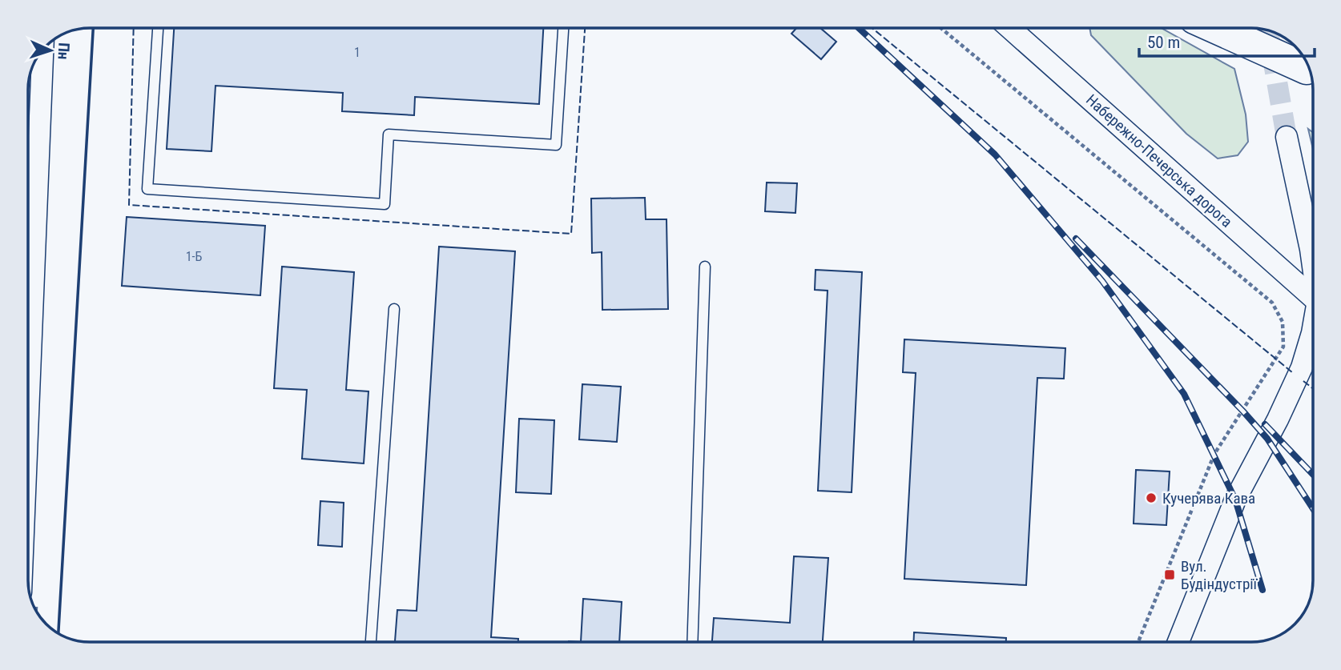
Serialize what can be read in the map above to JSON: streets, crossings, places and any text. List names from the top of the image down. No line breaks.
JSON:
{"streets":{"street":["Набережно-Печерська дорога"]},"places":{"other":["Кучерява Кава"],"transit":["Вул. Будіндустрії"]},"house_numbers":["1","1-Б"],"scale_bar":"50 m","north":"right"}
